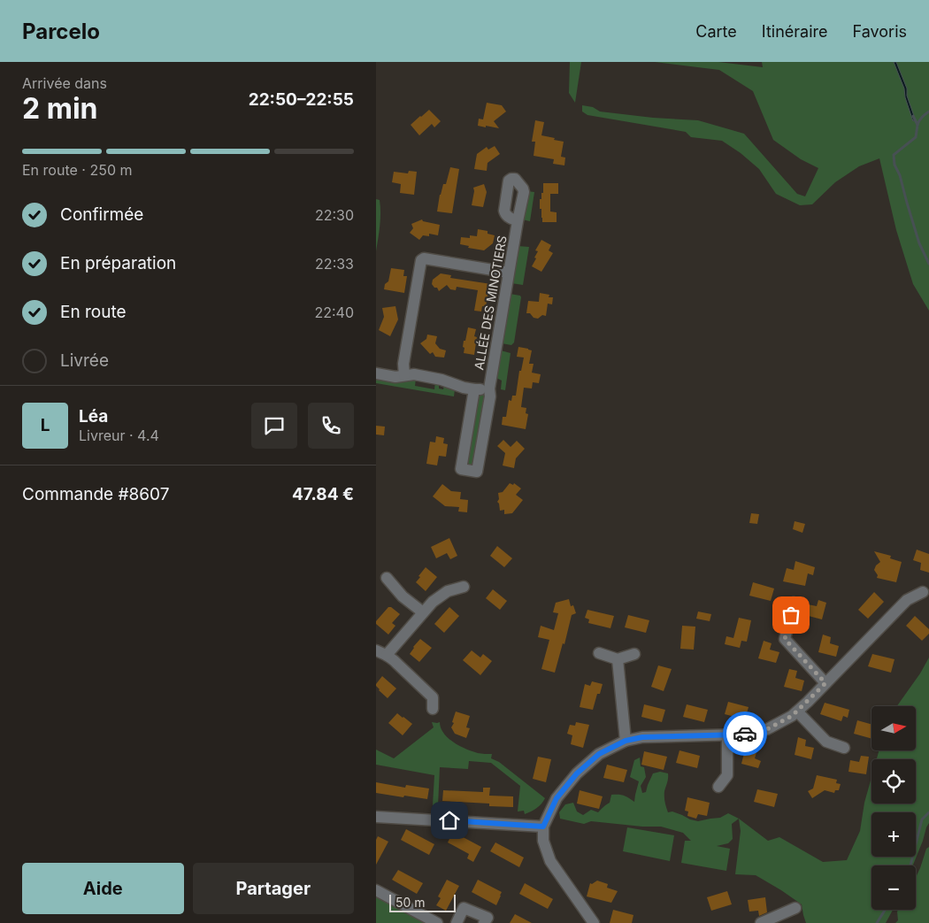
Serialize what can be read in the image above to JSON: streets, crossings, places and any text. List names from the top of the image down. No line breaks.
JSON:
{"streets":{"street":["ALLÉE DES MINOTIERS"]},"scale_bar":"50 m","north":"right","page":{"header":"Parcelo","nav":["Carte","Itinéraire","Favoris"],"heading":["2 min","Arrivée dans","22:50–22:55"],"panel":["Léa","Livreur · 4.4","Commande #8607","47.84 €"],"bar":"En route · 250 m","list":[["Confirmée","22:30"],["En préparation","22:33"],["En route","22:40"],"Livrée"],"round":"L","map_buttons":["+","−"],"buttons":["Aide","Partager"],"scale":"50 m"}}
